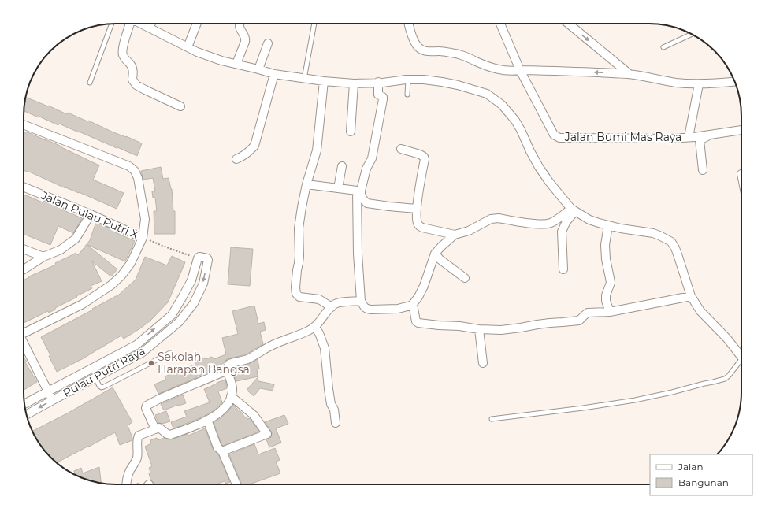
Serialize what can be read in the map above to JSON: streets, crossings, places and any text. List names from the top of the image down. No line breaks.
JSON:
{"streets":{"street":["Jalan Bumi Mas Raya","Jalan Pulau Putri X","Pulau Putri Raya"]},"places":["Sekolah Harapan Bangsa"],"legend":["Jalan","Bangunan"]}
